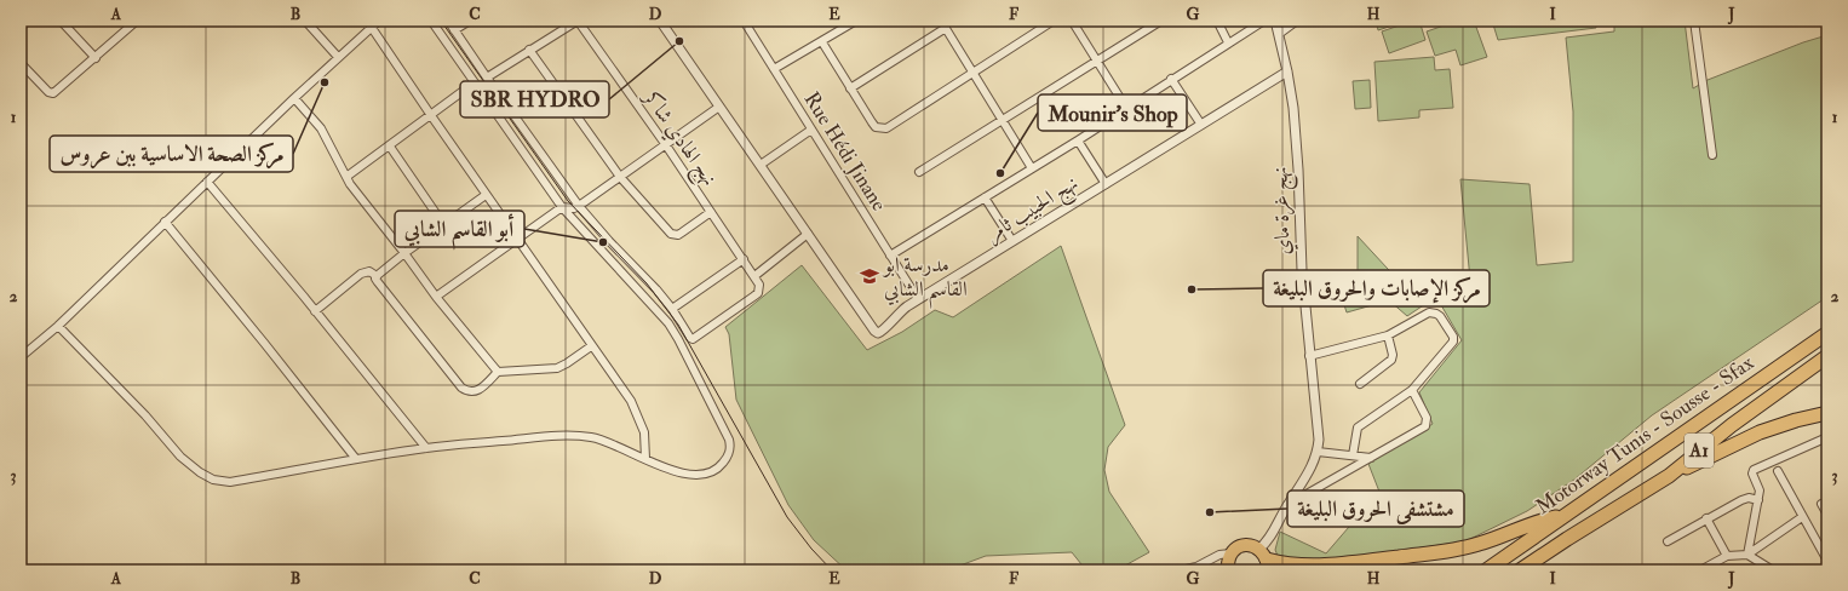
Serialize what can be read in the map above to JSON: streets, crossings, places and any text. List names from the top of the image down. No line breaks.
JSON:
{"streets":{"highway":["Motorway Tunis - Sousse - Sfax","A1"],"street":["نهج الهادي شاكر","Rue Hédi Jinane","نهج الحبيب ثامر","نهج غرة ماي"]},"crossings":[["Rue Hédi Jinane","نهج الحبيب ثامر"],["نهج الحبيب ثامر","نهج غرة ماي"]],"places":{"other":["SBR HYDRO","مركز الصحة الاساسية ببن عروس","Mounir's Shop","أبو القاسم الشابي","مركز الإصابات والحروق البليغة","مشتشفى الحروق البليغة"],"school or university":["مدرسة ابو القاسم الشابي"]},"grid":{"columns":["A","B","C","D","E","F","G","H","I","J"],"rows":["1","2","3"]}}
